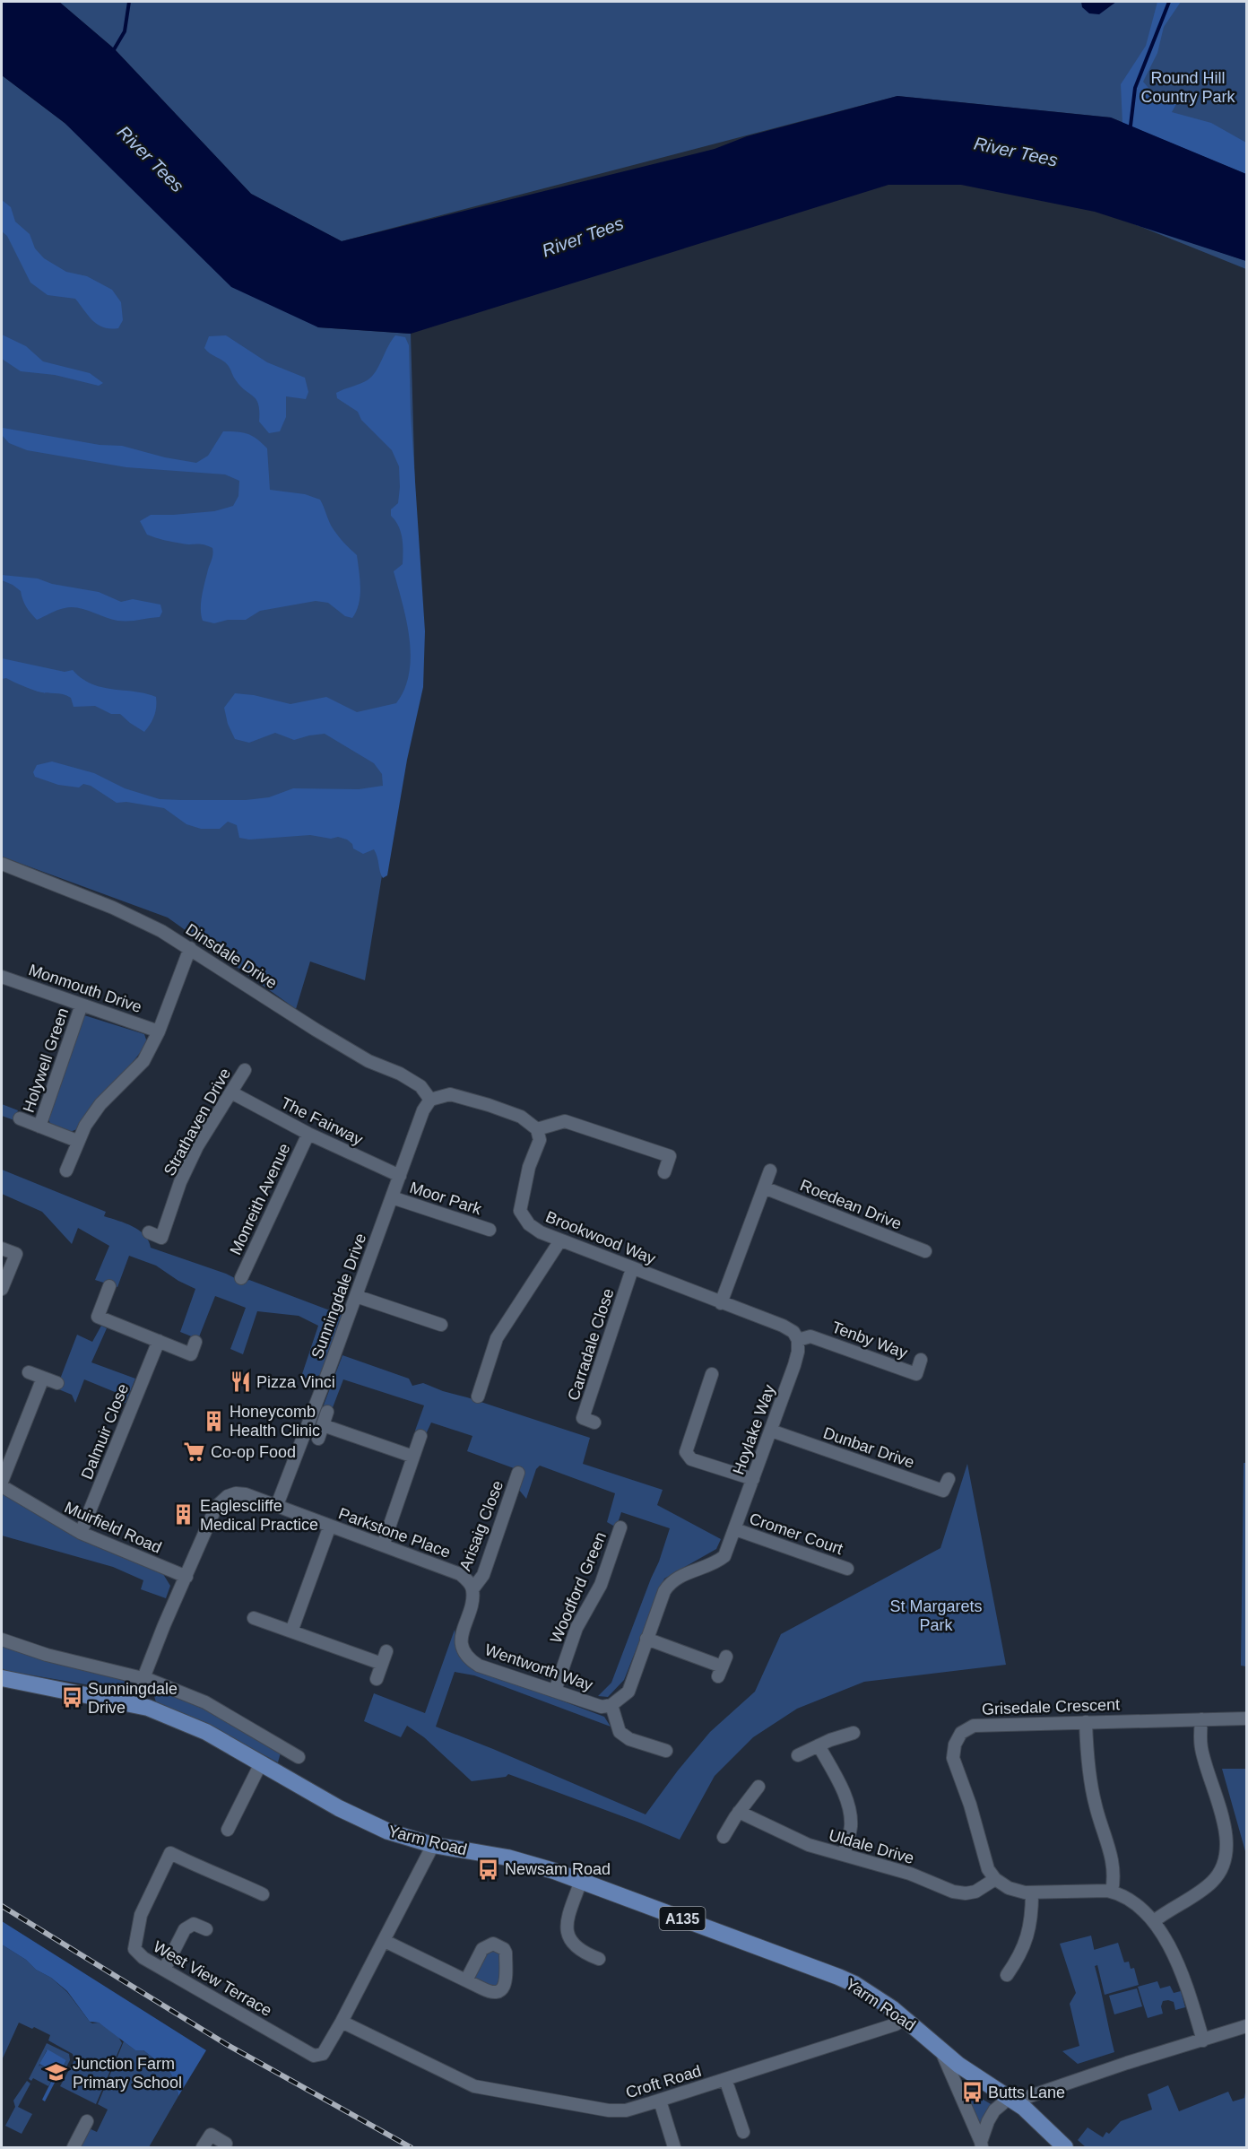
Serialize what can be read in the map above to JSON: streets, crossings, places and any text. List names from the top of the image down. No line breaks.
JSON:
{"streets":{"main road":["Yarm Road","A135"],"street":["Dinsdale Drive","Monmouth Drive","Holywell Green","The Fairway","Strathaven Drive","Moor Park","Monreith Avenue","Roedean Drive","Brookwood Way","Sunningdale Drive","Tenby Way","Carradale Close","Hoylake Way","Dalmuir Close","Dunbar Drive","Arisaig Close","Muirfield Road","Parkstone Place","Cromer Court","Woodford Green","Wentworth Way","Grisedale Crescent","Uldale Drive","West View Terrace","Croft Road"]},"crossings":[["Dinsdale Drive","Sunningdale Drive"],["Monmouth Drive","Holywell Green"],["The Fairway","Strathaven Drive"],["The Fairway","Monreith Avenue"],["The Fairway","Sunningdale Drive"],["Moor Park","Sunningdale Drive"],["Brookwood Way","Tenby Way"],["Brookwood Way","Carradale Close"],["Brookwood Way","Hoylake Way"],["Sunningdale Drive","Parkstone Place"],["Tenby Way","Hoylake Way"],["Hoylake Way","Dunbar Drive"],["Hoylake Way","Cromer Court"],["Dalmuir Close","Muirfield Road"],["Arisaig Close","Parkstone Place"],["Arisaig Close","Wentworth Way"],["Parkstone Place","Wentworth Way"],["Woodford Green","Wentworth Way"],["Grisedale Crescent","Uldale Drive"],["Yarm Road","Croft Road"],["West View Terrace","Croft Road"]],"water":["River Tees"],"parks":["Round Hill Country Park","St Margarets Park"],"places":{"restaurant":["Pizza Vinci"],"building":["Honeycomb Health Clinic","Eaglescliffe Medical Practice"],"supermarket":["Co-op Food"],"bus stop":["Sunningdale Drive","Newsam Road","Butts Lane"],"school or university":["Junction Farm Primary School"]}}
